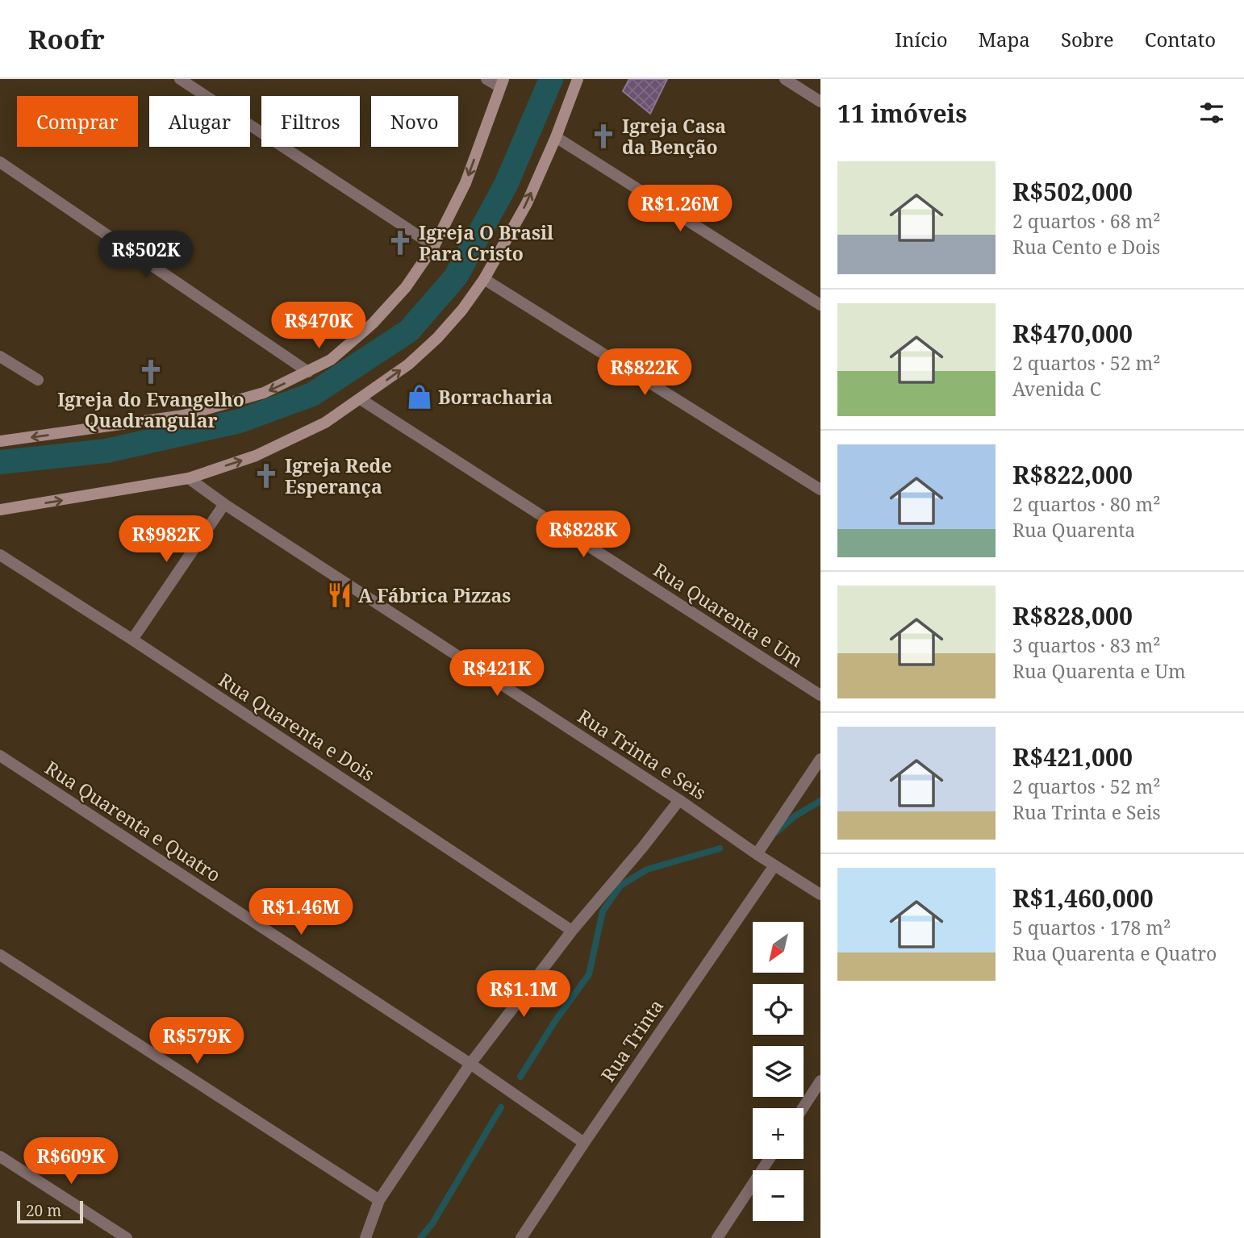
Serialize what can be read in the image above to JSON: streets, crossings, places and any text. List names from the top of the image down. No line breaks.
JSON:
{"streets":{"street":["Rua Quarenta e Um","Rua Quarenta e Dois","Rua Trinta e Seis","Rua Quarenta e Quatro","Rua Trinta"]},"crossings":[["Rua Trinta e Seis","Rua Trinta"],["Rua Quarenta e Quatro","Rua Trinta"]],"places":{"church":["Igreja Casa da Benção","Igreja O Brasil Para Cristo","Igreja do Evangelho Quadrangular","Igreja Rede Esperança"],"shop":["Borracharia"],"restaurant":["A Fábrica Pizzas"]},"scale_bar":"20 m","north":"bottom left","page":{"header":"Roofr","nav":["Início","Mapa","Sobre","Contato"],"heading":"11 imóveis","chip":["Comprar","Alugar","Filtros","Novo"],"list":[{"name":"R$502,000","note":"2 quartos · 68 m² · Rua Cento e Dois"},{"name":"R$470,000","note":"2 quartos · 52 m² · Avenida C"},{"name":"R$822,000","note":"2 quartos · 80 m² · Rua Quarenta"},{"name":"R$828,000","note":"3 quartos · 83 m² · Rua Quarenta e Um"},{"name":"R$421,000","note":"2 quartos · 52 m² · Rua Trinta e Seis"},{"name":"R$1,460,000","note":"5 quartos · 178 m² · Rua Quarenta e Quatro"}],"price":["R$1.26M","R$502K","R$470K","R$822K","R$828K","R$982K","R$421K","R$1.46M","R$1.1M","R$579K","R$609K"],"map_buttons":["+","−"],"scale":"20 m"}}
